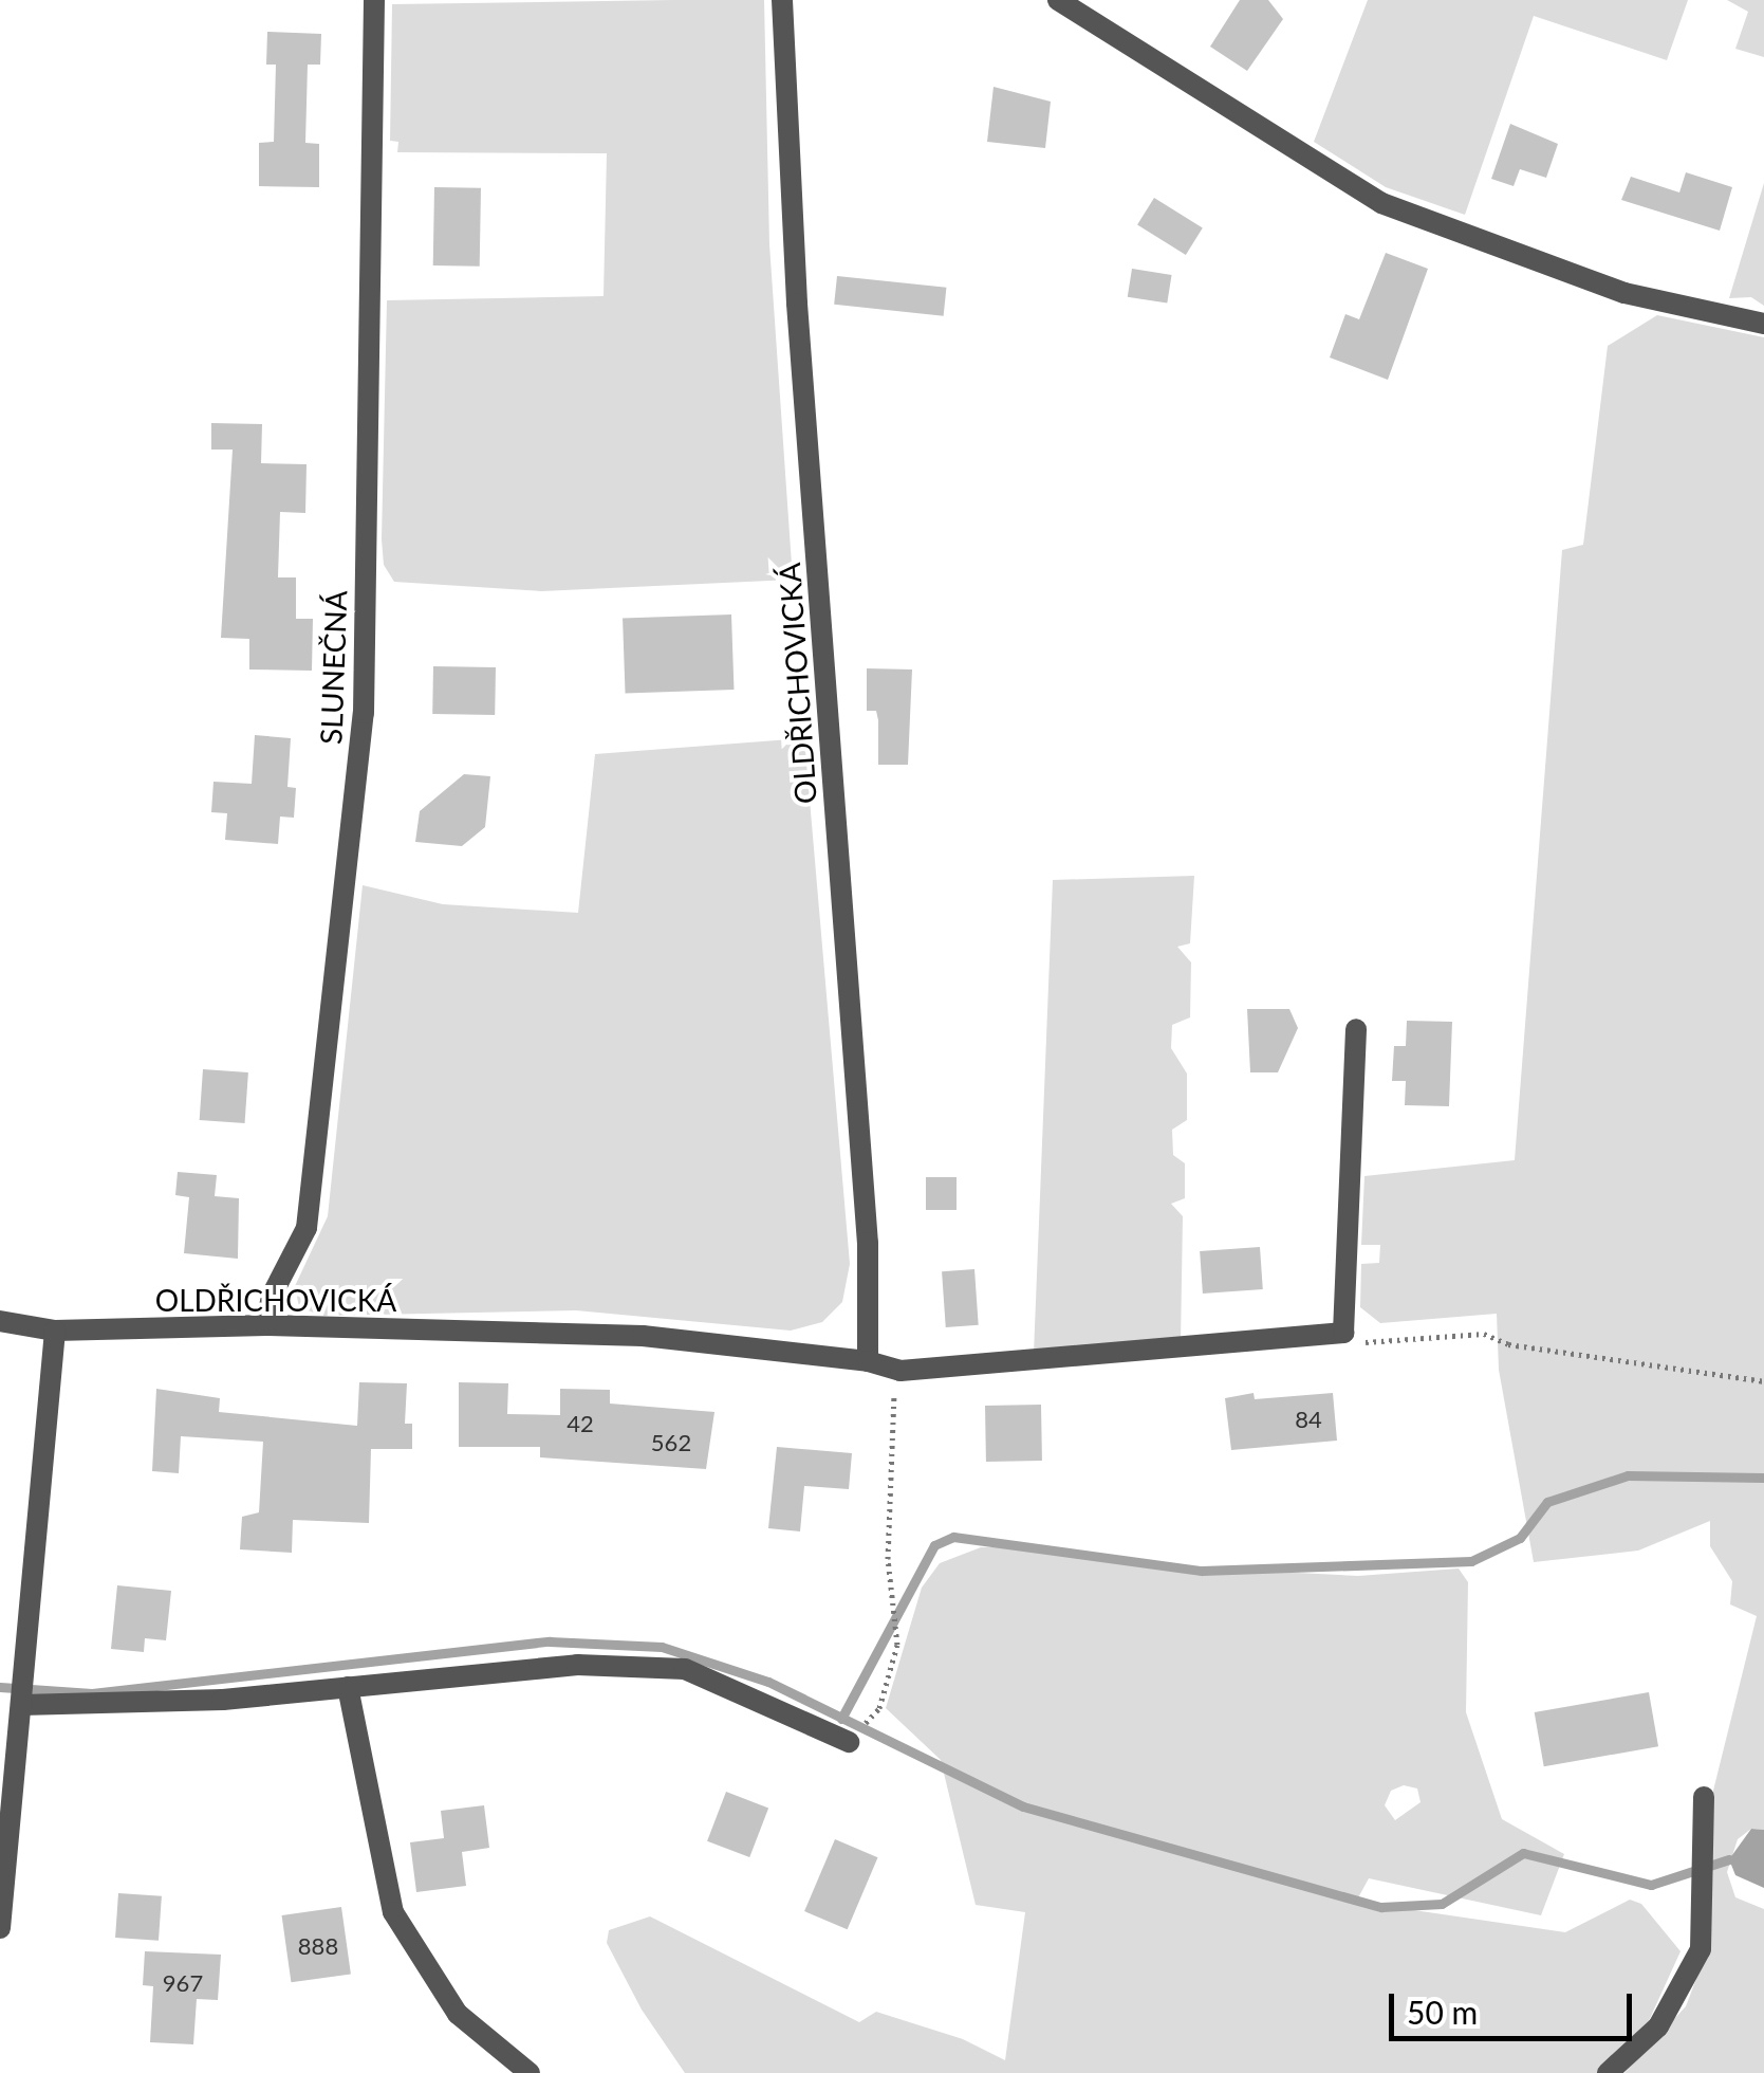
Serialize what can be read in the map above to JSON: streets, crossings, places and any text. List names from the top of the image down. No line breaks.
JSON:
{"streets":{"street":["SLUNEČNÁ","OLDŘICHOVICKÁ"]},"crossings":[["SLUNEČNÁ","OLDŘICHOVICKÁ"]],"house_numbers":["84","42","562","888","967"],"scale_bar":"50 m"}
